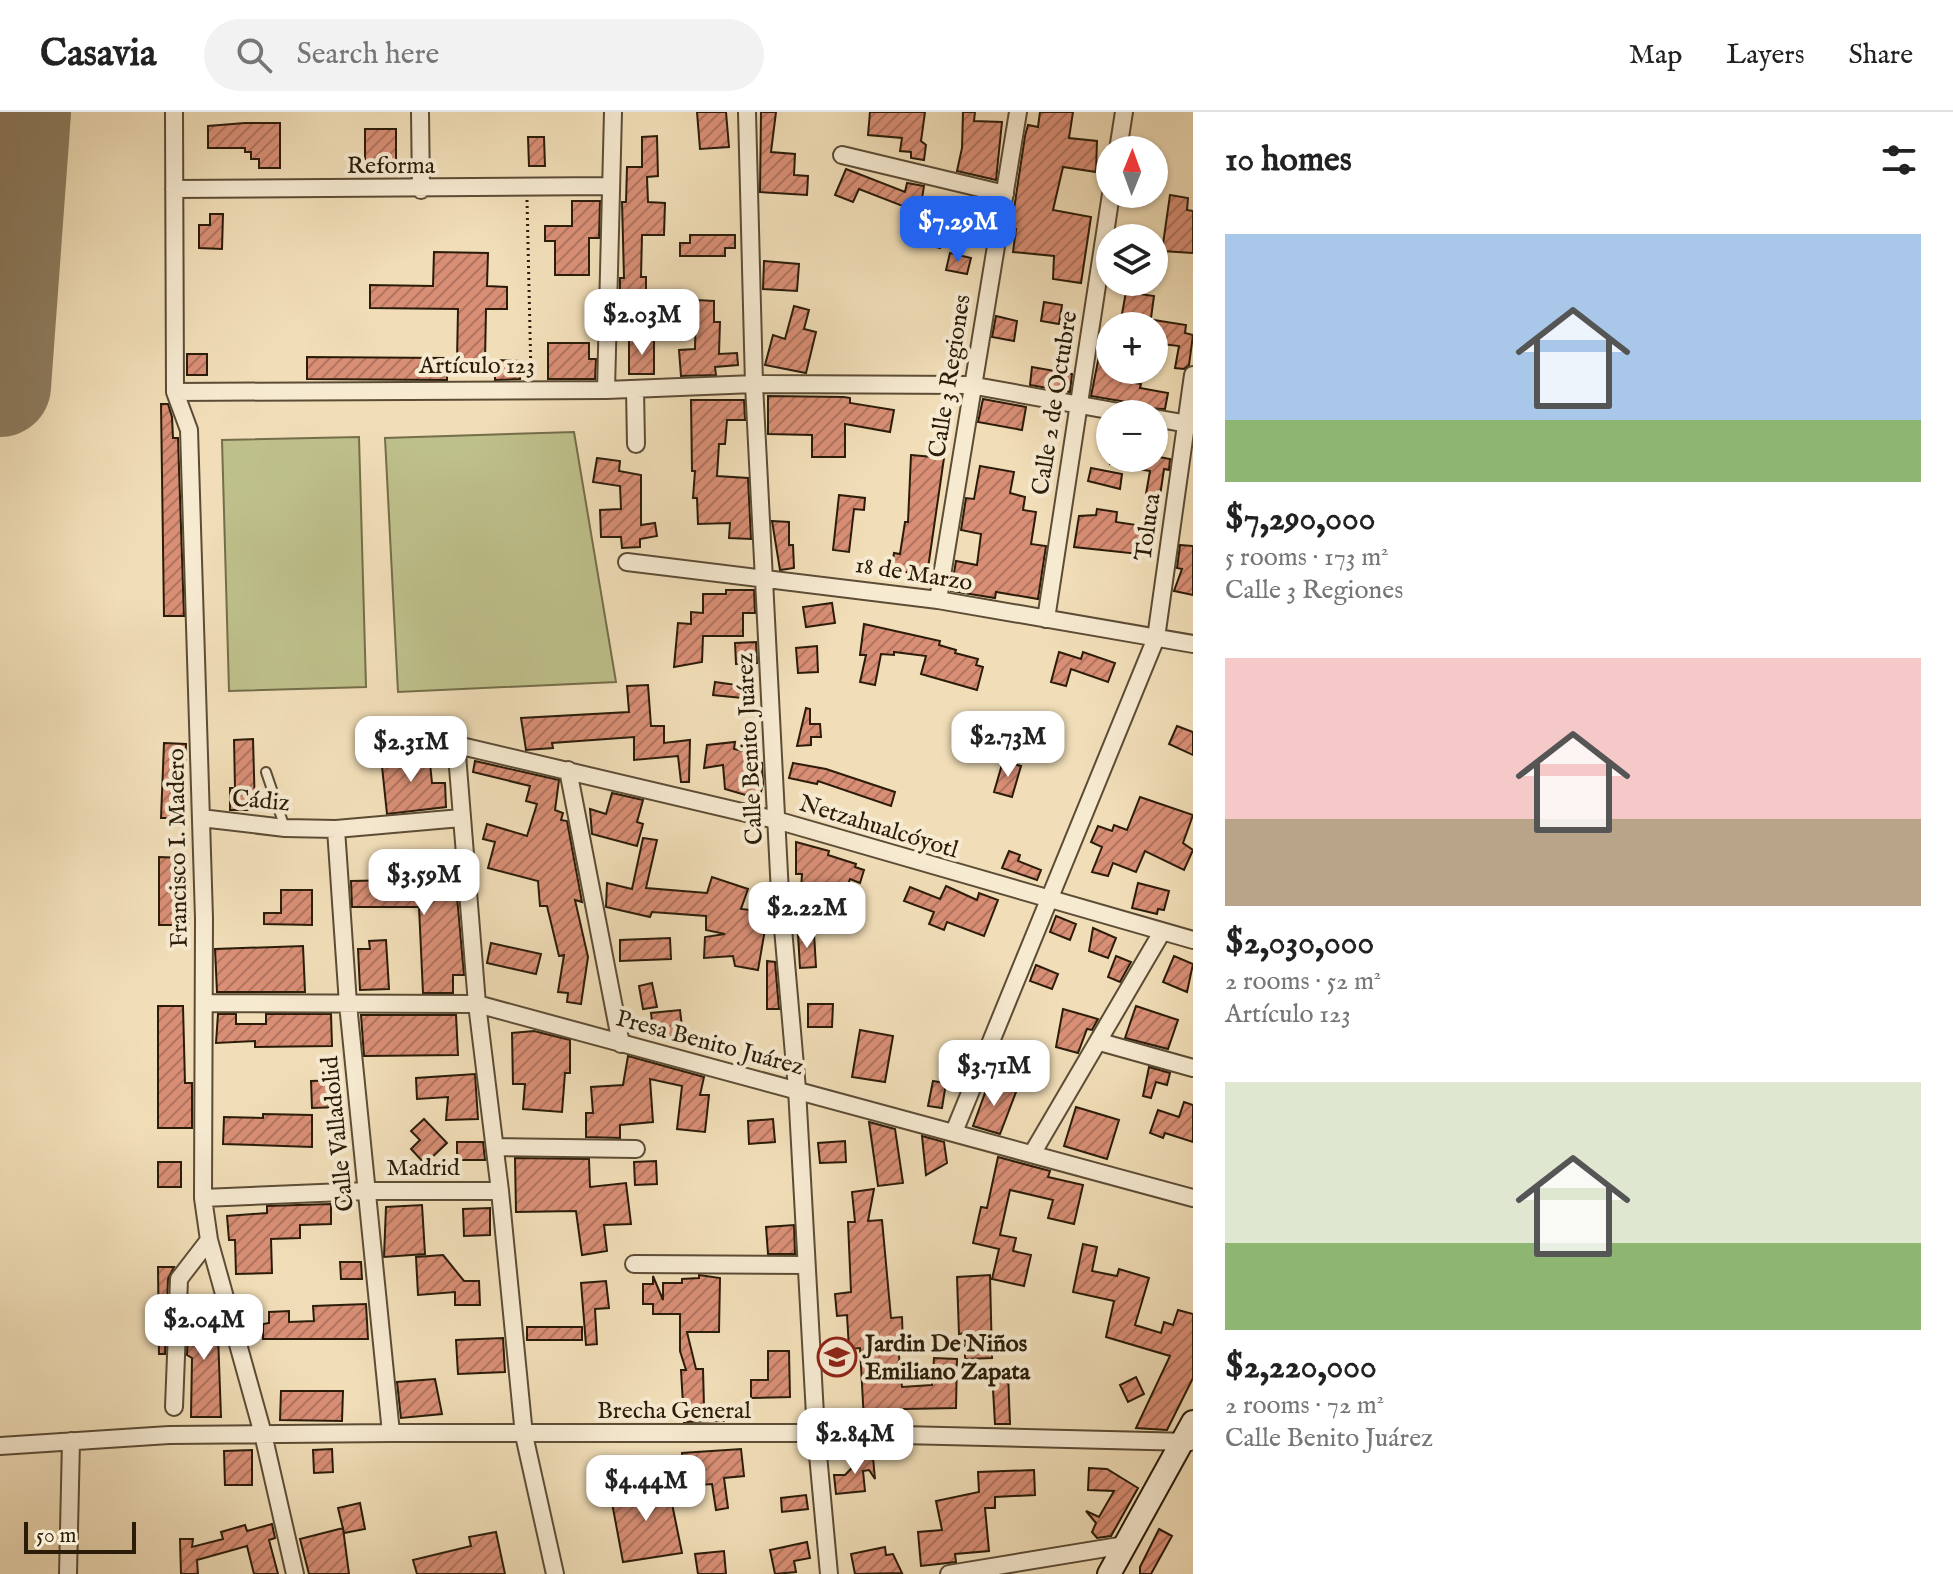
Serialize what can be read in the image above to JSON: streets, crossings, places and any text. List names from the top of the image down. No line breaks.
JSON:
{"streets":{"street":["Reforma","Artículo 123","Calle 3 Regiones","Calle 2 de Octubre","Toluca","18 de Marzo","Calle Benito Juárez","Cádiz","Netzahualcóyotl","Francisco I. Madero","Presa Benito Juárez","Calle Valladolid","Madrid","Brecha General"]},"crossings":[["Reforma","Francisco I. Madero"],["Artículo 123","Calle 3 Regiones"],["Artículo 123","Calle 2 de Octubre"],["Artículo 123","Calle Benito Juárez"],["Artículo 123","Francisco I. Madero"],["Calle 3 Regiones","18 de Marzo"],["Calle 2 de Octubre","18 de Marzo"],["Toluca","18 de Marzo"],["Toluca","Netzahualcóyotl"],["Toluca","Presa Benito Juárez"],["18 de Marzo","Calle Benito Juárez"],["Calle Benito Juárez","Netzahualcóyotl"],["Calle Benito Juárez","Presa Benito Juárez"],["Calle Benito Juárez","Brecha General"],["Cádiz","Netzahualcóyotl"],["Cádiz","Francisco I. Madero"],["Cádiz","Calle Valladolid"],["Francisco I. Madero","Presa Benito Juárez"],["Francisco I. Madero","Madrid"],["Francisco I. Madero","Brecha General"],["Presa Benito Juárez","Calle Valladolid"],["Calle Valladolid","Madrid"],["Calle Valladolid","Brecha General"]],"places":{"school or university":["Jardin De Niños Emiliano Zapata"]},"scale_bar":"50 m","north":"top","page":{"header":"Casavia","search":"Search here","nav":["Map","Layers","Share"],"heading":"10 homes","map_buttons":["+","−"],"price":["$7.29M","$2.03M","$2.73M","$2.31M","$3.59M","$2.22M","$3.71M","$2.04M","$2.84M","$4.44M"],"list":[{"name":"$7,290,000","note":"5 rooms · 173 m² · Calle 3 Regiones"},{"name":"$2,030,000","note":"2 rooms · 52 m² · Artículo 123"},{"name":"$2,220,000","note":"2 rooms · 72 m² · Calle Benito Juárez"}],"scale":"50 m"}}
